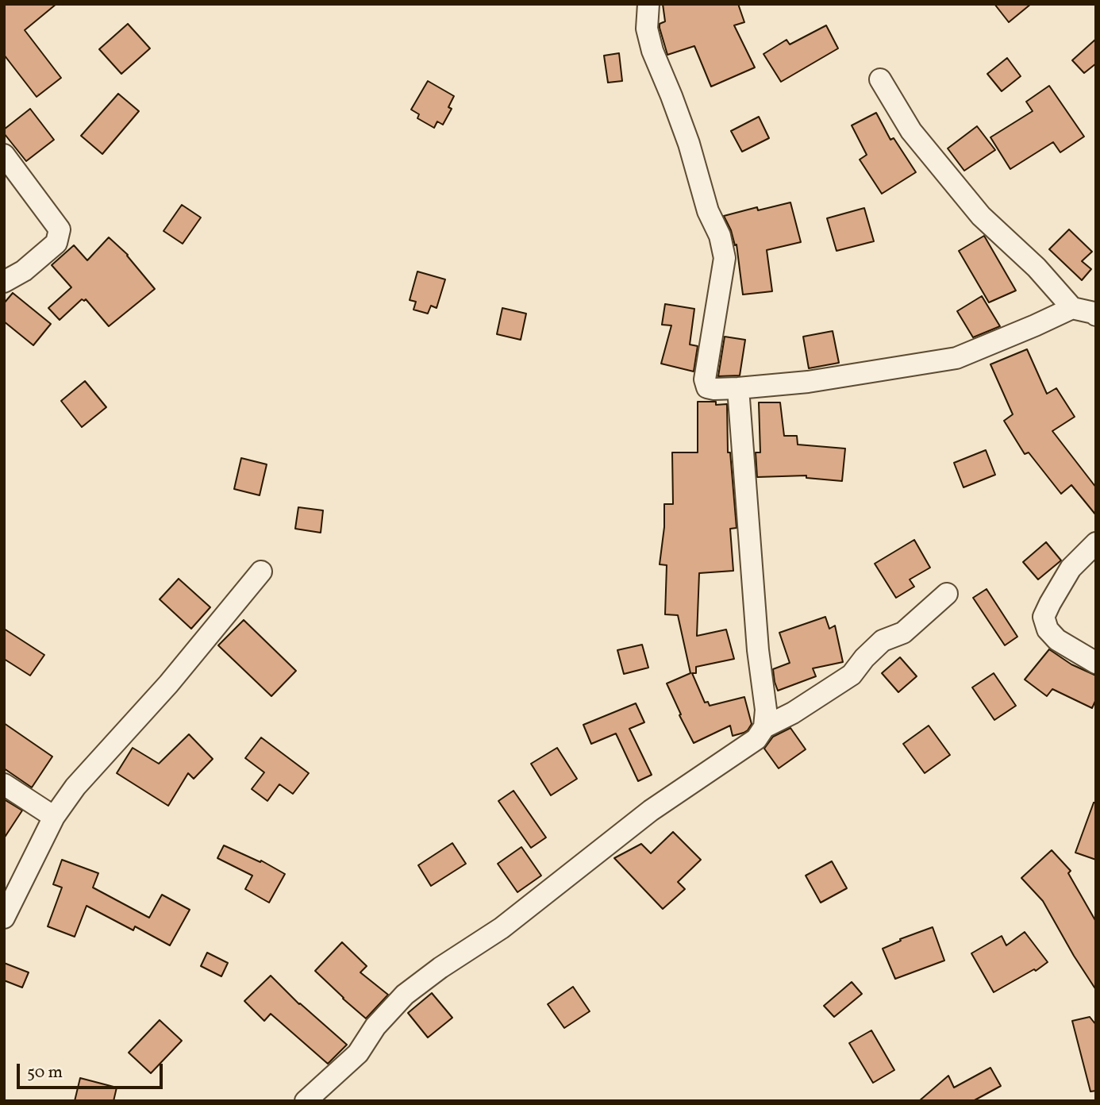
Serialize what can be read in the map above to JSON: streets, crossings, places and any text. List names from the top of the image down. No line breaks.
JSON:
{"scale_bar":"50 m"}
